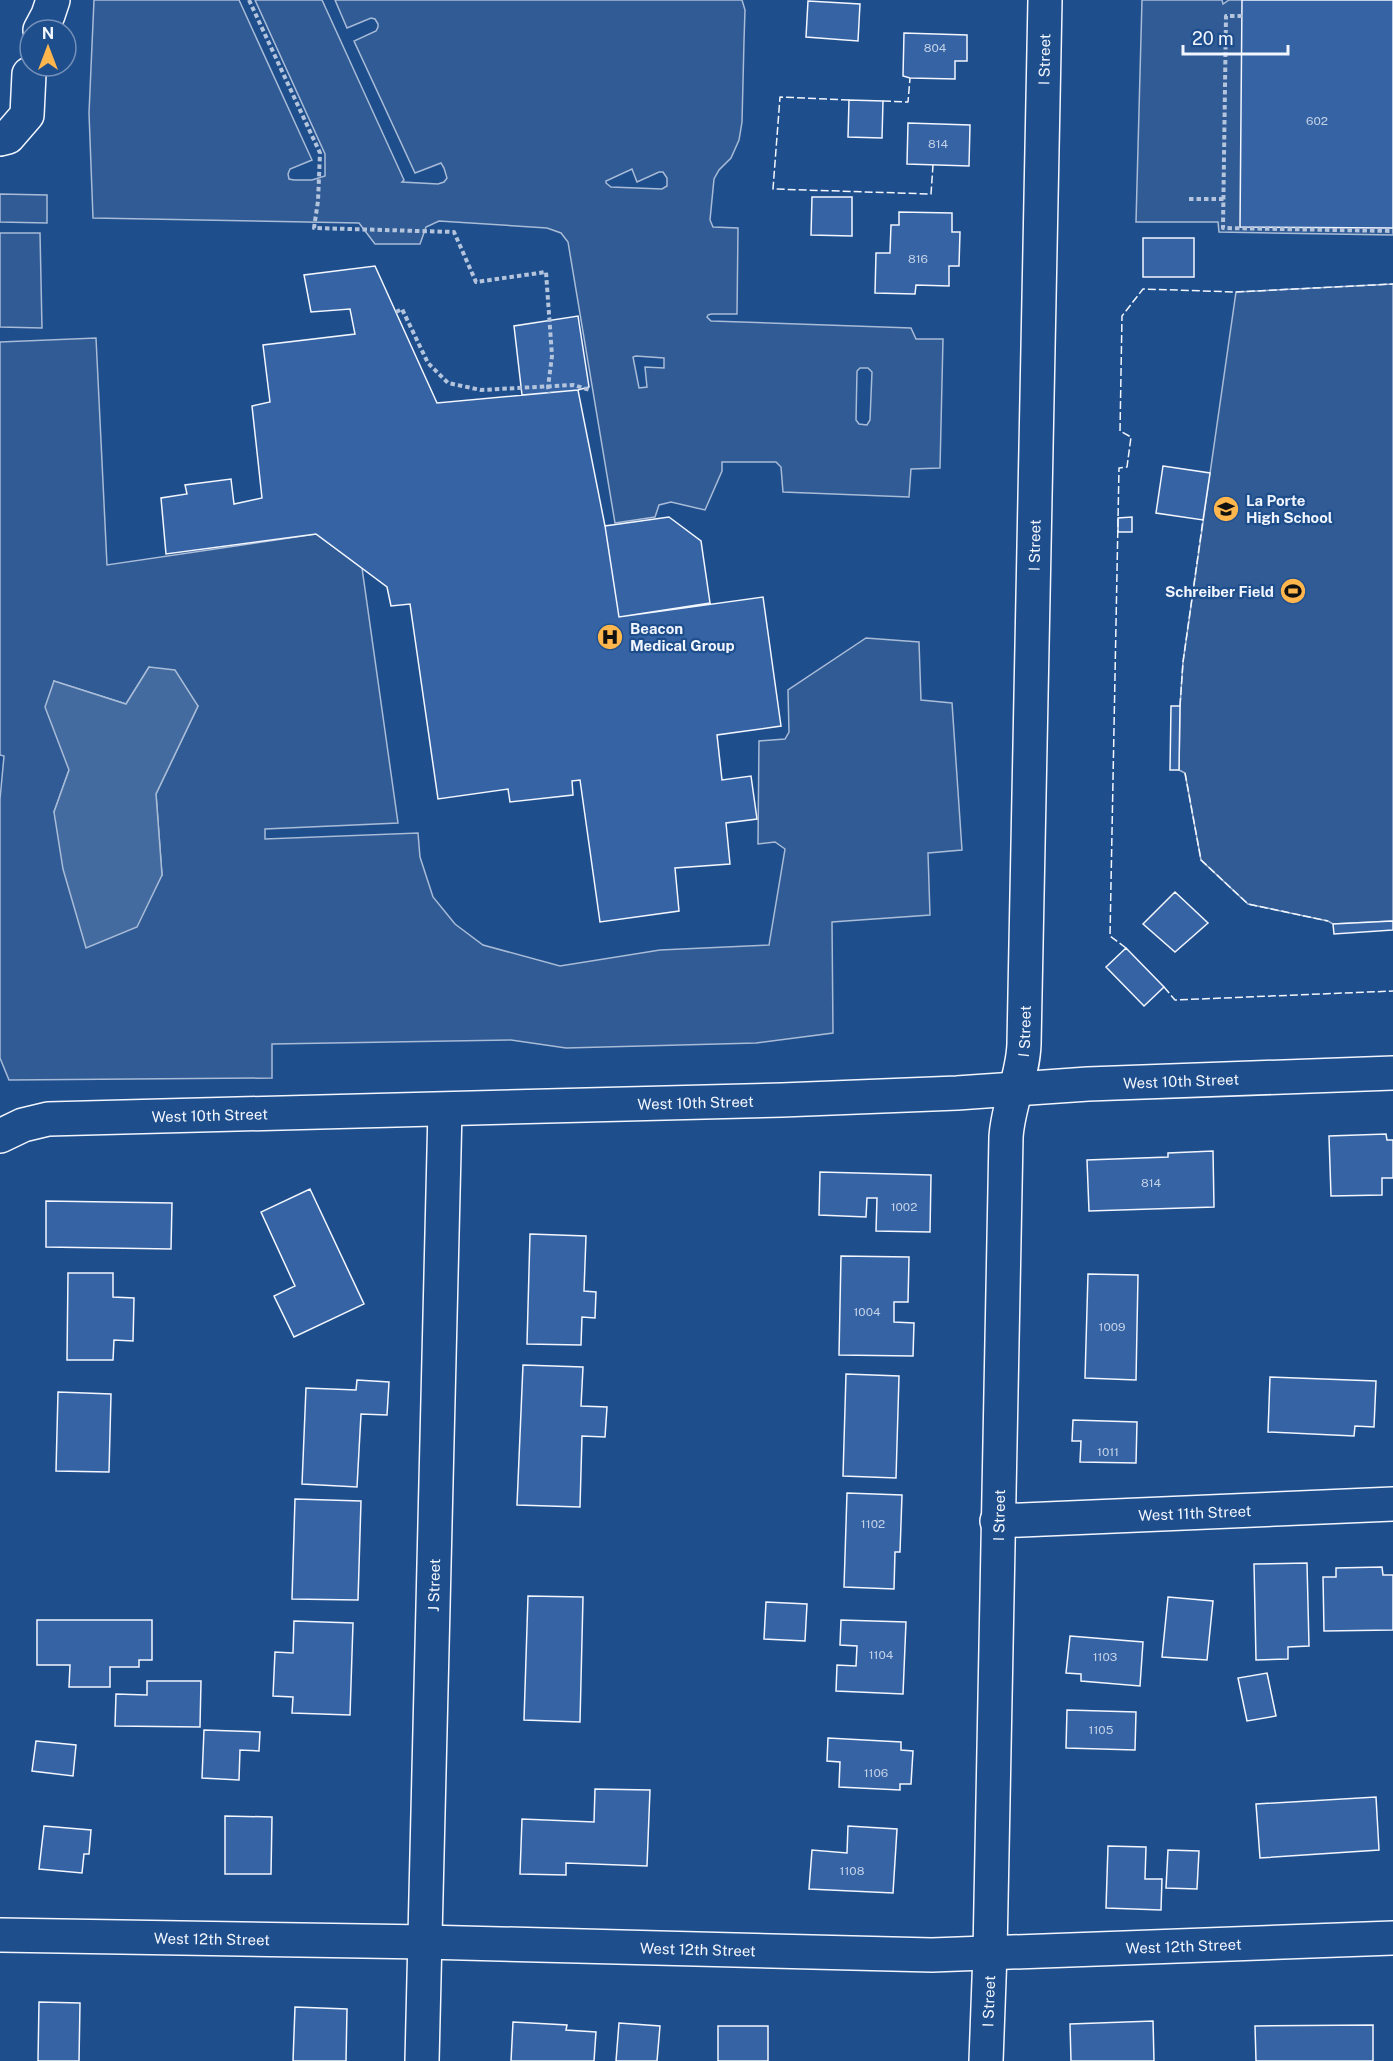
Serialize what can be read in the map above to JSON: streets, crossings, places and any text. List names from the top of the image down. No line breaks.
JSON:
{"streets":{"street":["I Street","West 10th Street","West 11th Street","J Street","West 12th Street"]},"crossings":[["I Street","West 10th Street"],["I Street","West 11th Street"],["I Street","West 12th Street"],["West 10th Street","J Street"],["J Street","West 12th Street"]],"places":{"school or university":["La Porte High School"],"sports":["Schreiber Field"],"hospital":["Beacon Medical Group"]},"house_numbers":["804","602","814","816","814","1002","1004","1009","1011","1102","1104","1103","1105","1106","1108"],"scale_bar":"20 m","north":"top"}
